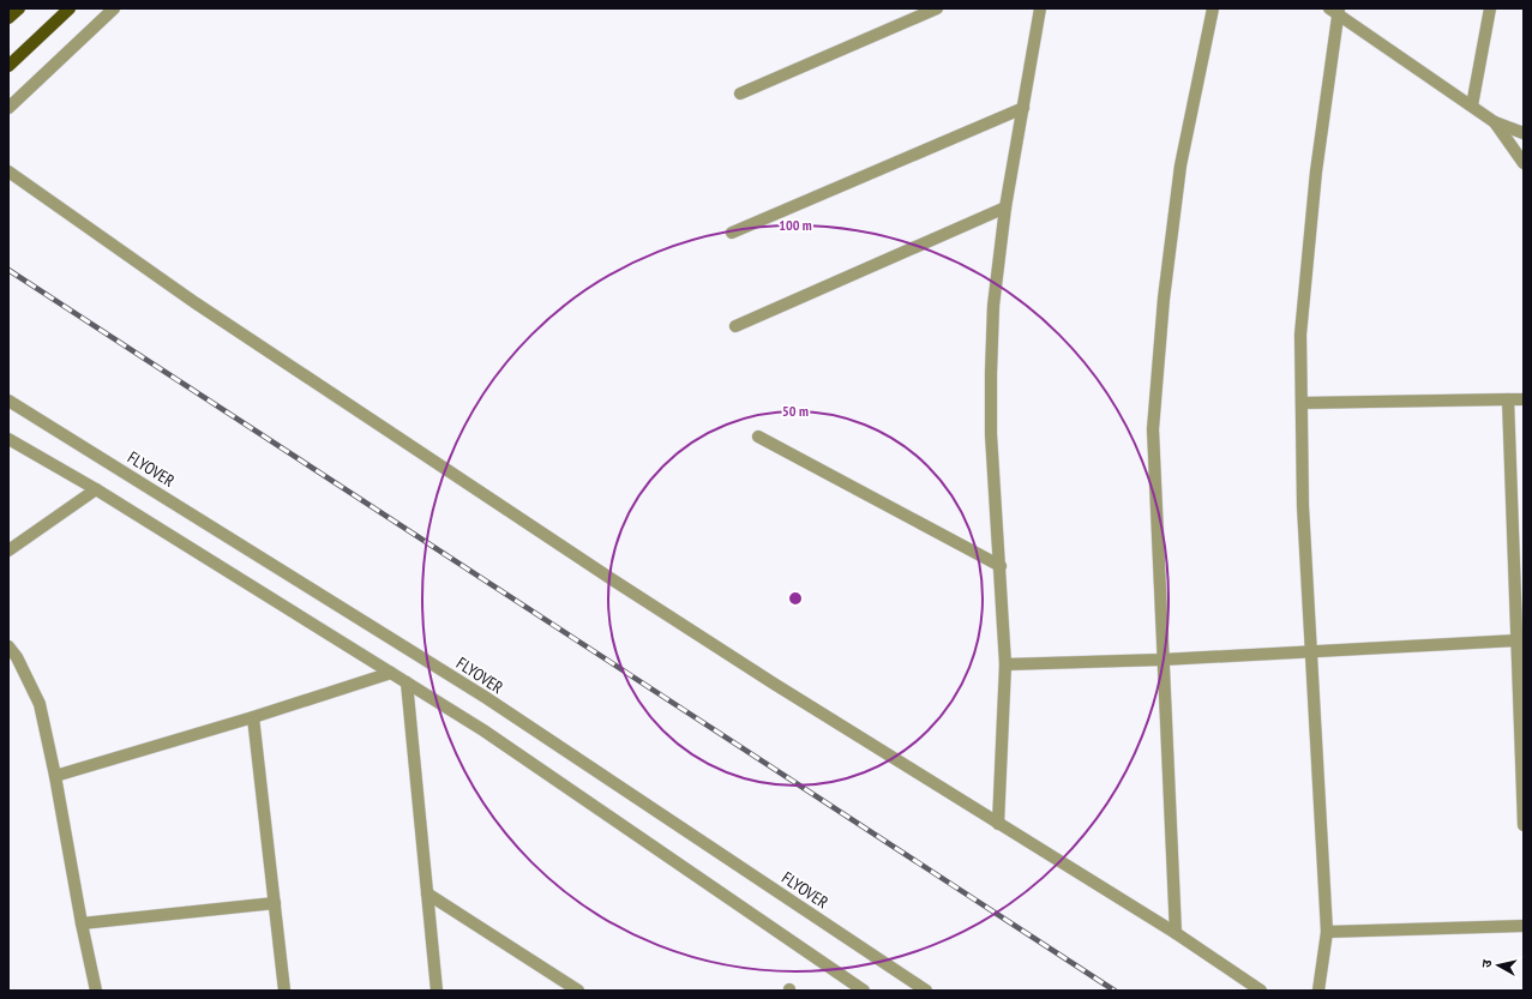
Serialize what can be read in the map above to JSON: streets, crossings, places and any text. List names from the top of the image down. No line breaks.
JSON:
{"streets":{"street":["FLYOVER"]},"north":"left","rings":["100 m","50 m"]}
